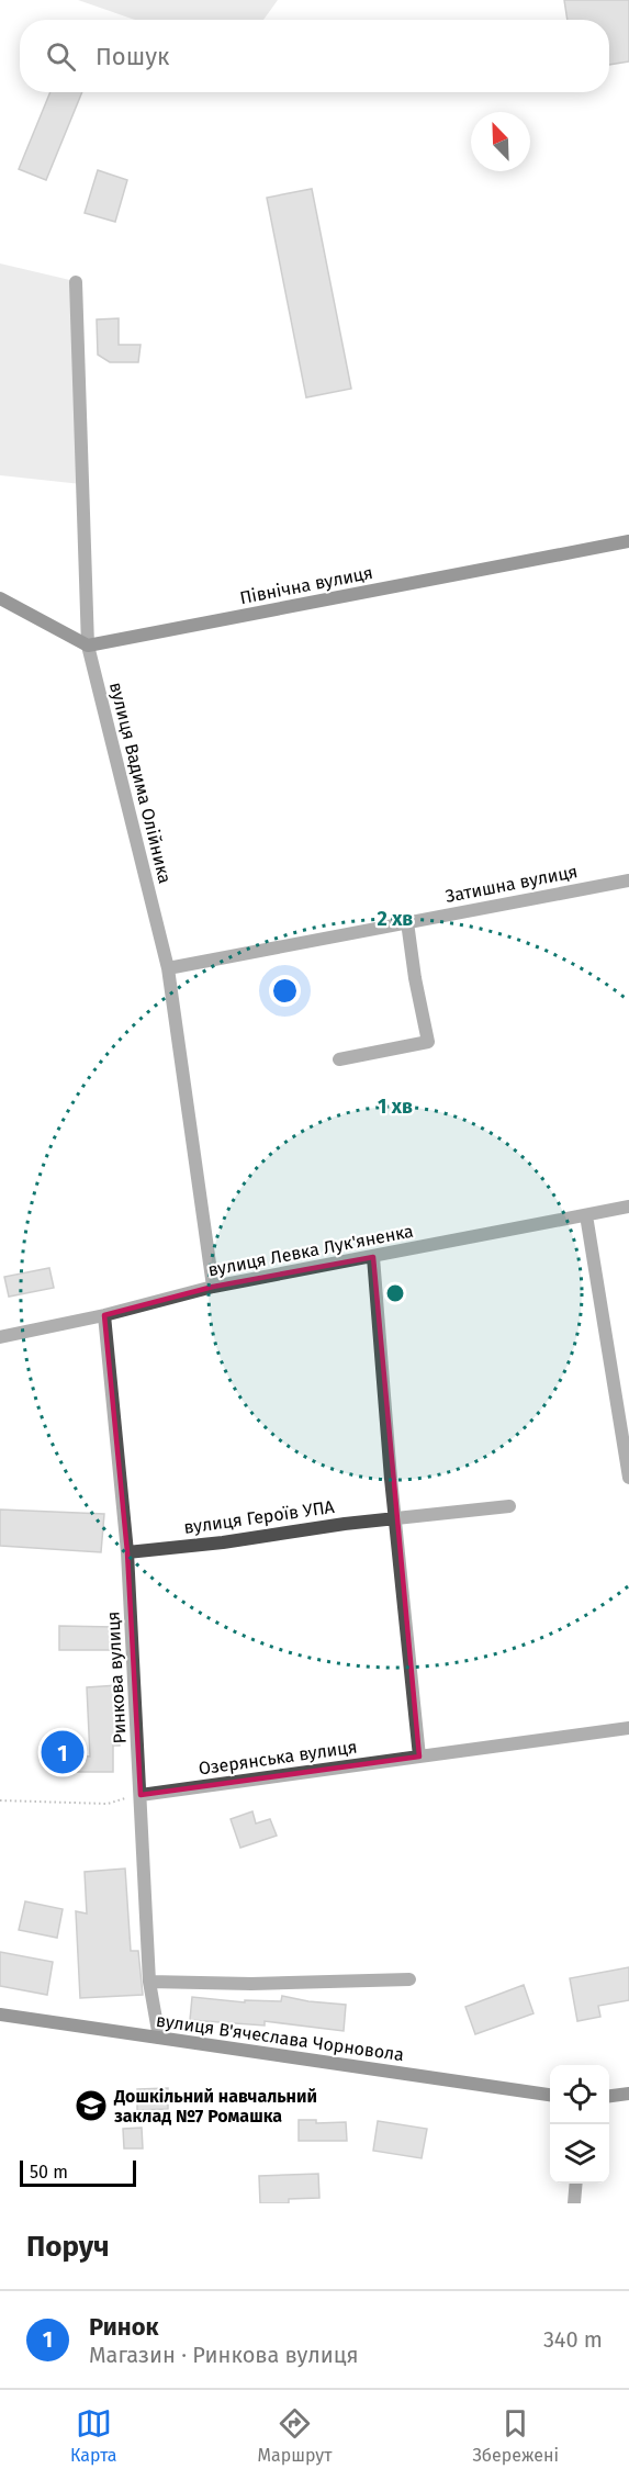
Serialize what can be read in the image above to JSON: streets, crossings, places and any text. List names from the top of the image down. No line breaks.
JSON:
{"streets":{"street":["Північна вулиця","вулиця Вадима Олійника","Затишна вулиця","вулиця Левка Лук'яненка","вулиця Героїв УПА","Ринкова вулиця","Озерянська вулиця","вулиця В'ячеслава Чорновола"]},"crossings":[["Північна вулиця","вулиця Вадима Олійника"],["вулиця Вадима Олійника","Затишна вулиця"],["вулиця Вадима Олійника","вулиця Левка Лук'яненка"],["вулиця Левка Лук'яненка","Ринкова вулиця"],["вулиця Героїв УПА","Ринкова вулиця"],["Ринкова вулиця","Озерянська вулиця"],["Ринкова вулиця","вулиця В'ячеслава Чорновола"]],"places":{"school or university":["Дошкільний навчальний заклад №7 Ромашка"]},"scale_bar":"50 m","north":"top left","page":{"search":"Пошук","pins":"1","scale":"50 m","heading":"Поруч","list":[{"mark":"1","name":"Ринок","note":"Магазин · Ринкова вулиця","value":"340 m"}],"nav":["Карта","Маршрут","Збережені"]},"rings":["2 хв","1 хв"]}
